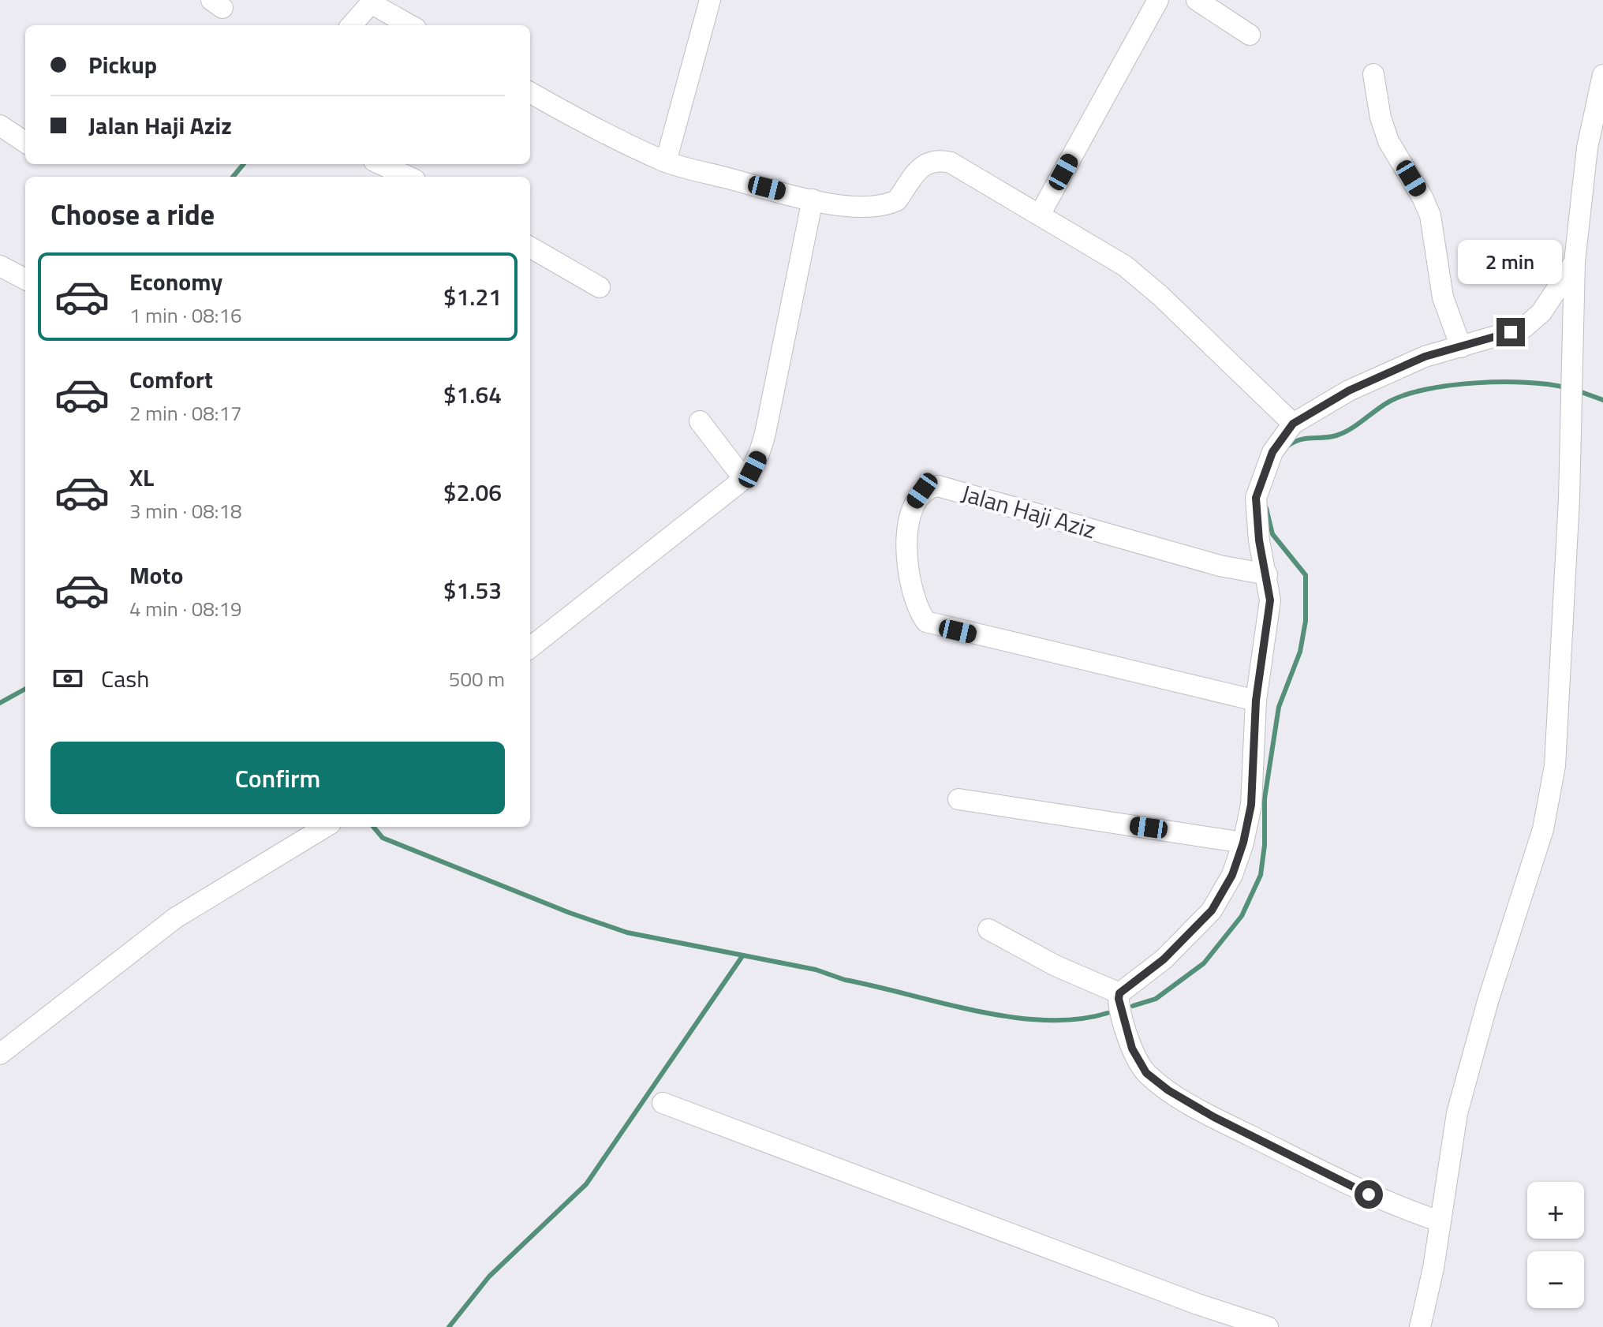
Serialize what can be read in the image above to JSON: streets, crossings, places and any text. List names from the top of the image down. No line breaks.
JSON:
{"streets":{"street":["Jalan Haji Aziz"]},"page":{"banner":["Pickup","Jalan Haji Aziz"],"heading":"Choose a ride","bubble":"2 min","list":[{"name":"Economy","note":"1 min · 08:16","value":"$1.21"},{"name":"Comfort","note":"2 min · 08:17","value":"$1.64"},{"name":"XL","note":"3 min · 08:18","value":"$2.06"},{"name":"Moto","note":"4 min · 08:19","value":"$1.53"}],"pay":["Cash","500 m"],"buttons":"Confirm","map_buttons":["+","−"]}}
